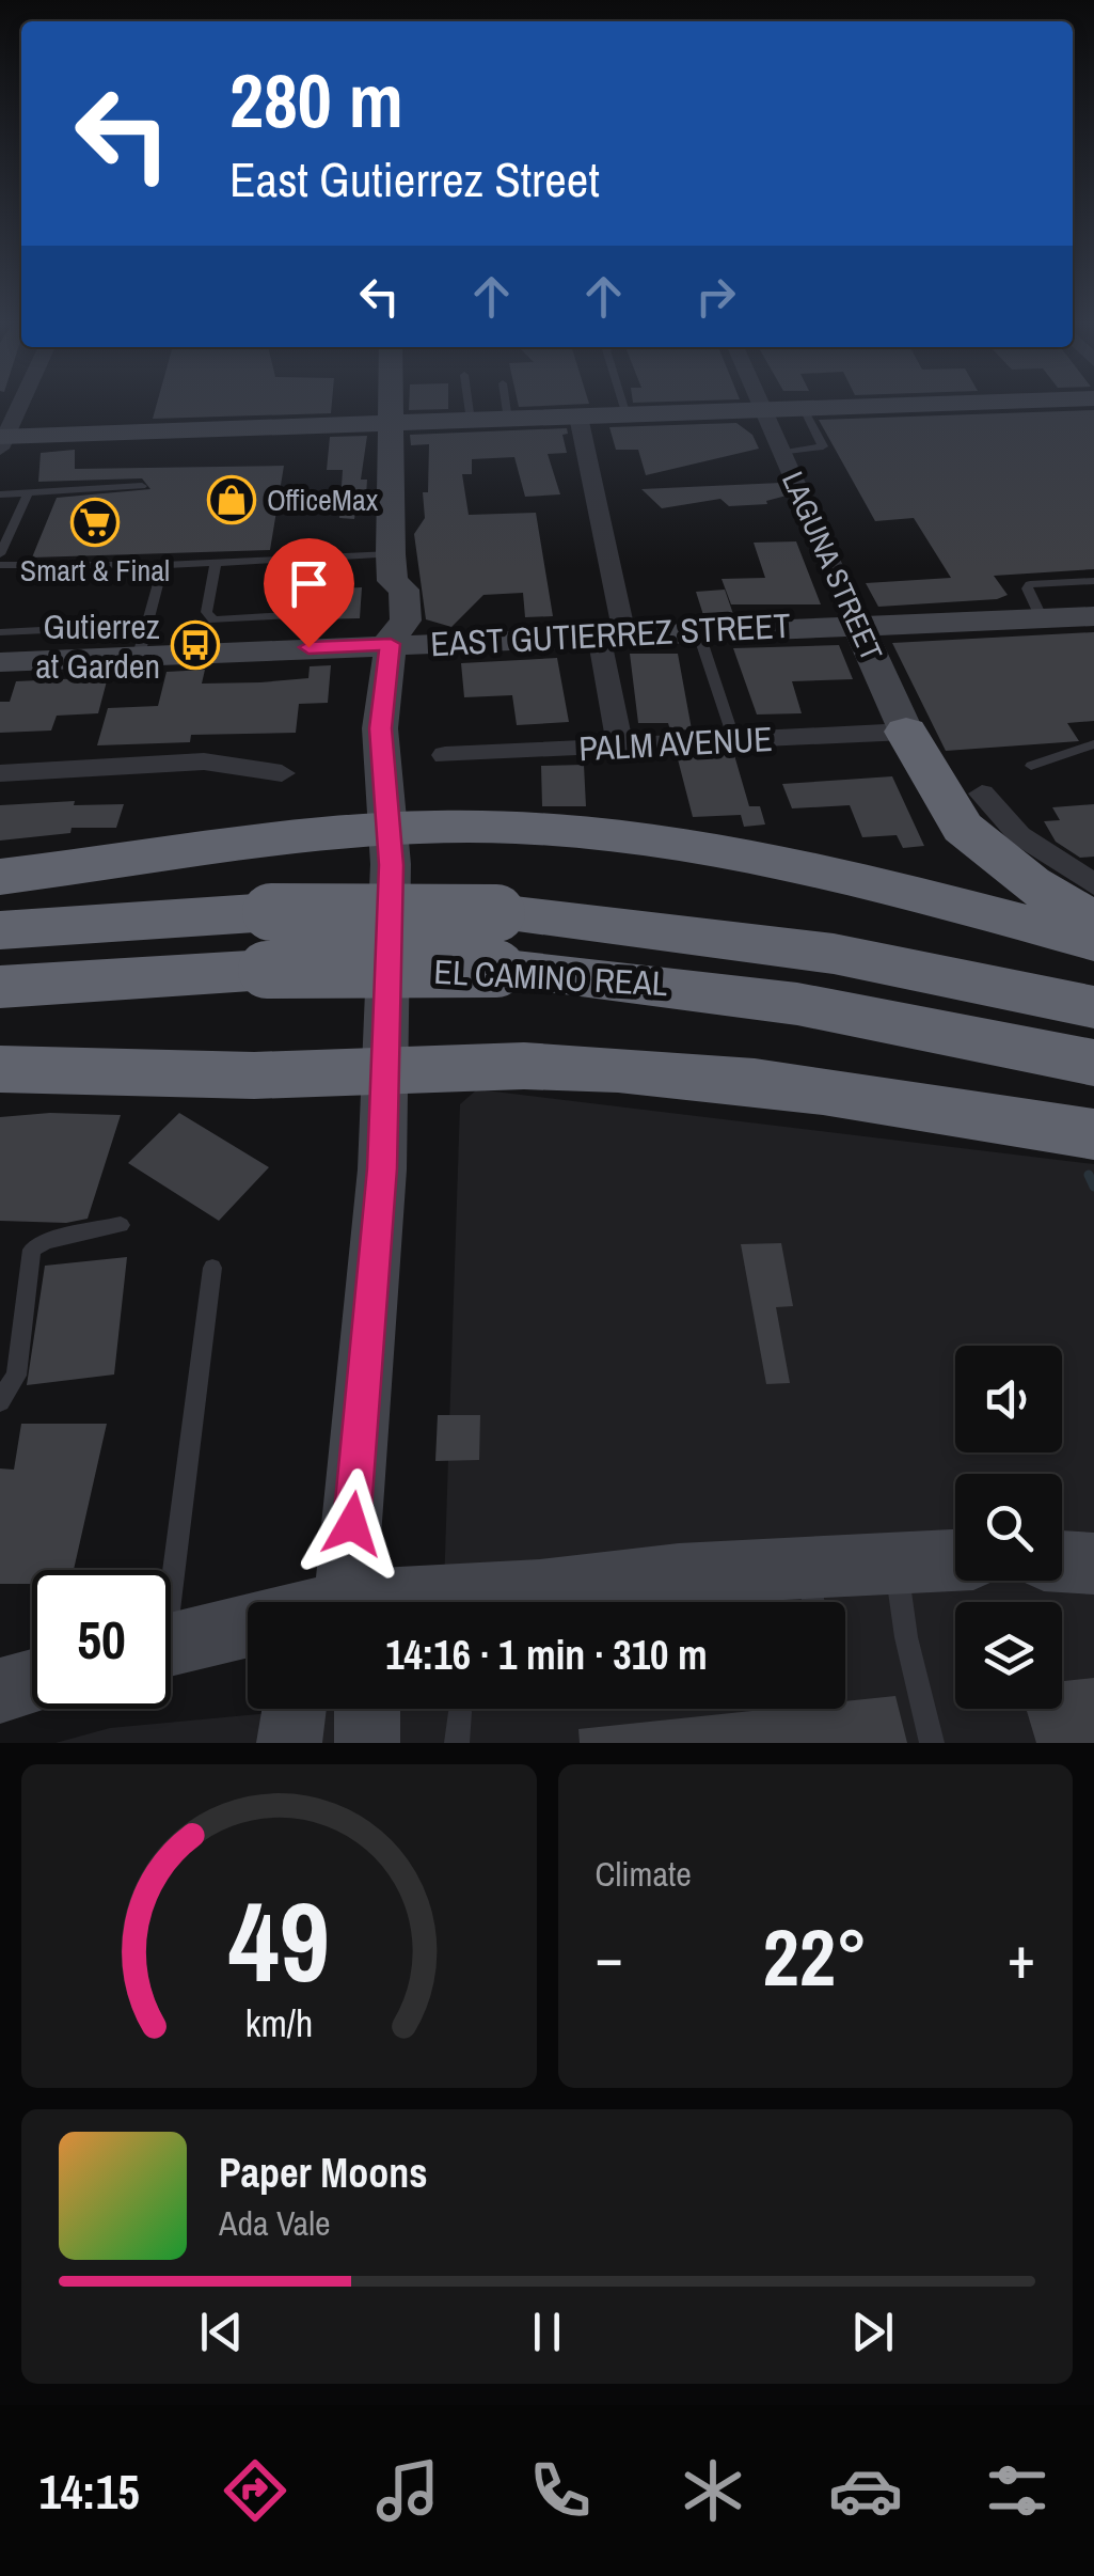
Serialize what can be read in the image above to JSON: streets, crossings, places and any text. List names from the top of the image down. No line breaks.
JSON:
{"streets":{"highway":["EL CAMINO REAL"],"main road":["LAGUNA STREET","EAST GUTIERREZ STREET"],"street":["PALM AVENUE"]},"crossings":[["LAGUNA STREET","EAST GUTIERREZ STREET"],["LAGUNA STREET","PALM AVENUE"]],"places":{"shop":["OfficeMax"],"supermarket":["Smart & Final"],"bus stop":["Gutierrez at Garden"]},"page":{"turn":["280 m","East Gutierrez Street"],"limit":"50","trip":"14:16 · 1 min · 310 m","tile":"Climate","heat":["−","22°","+"],"song":["Paper Moons","Ada Vale"],"tabs":"14:15","gauge":["49","km/h"]}}
